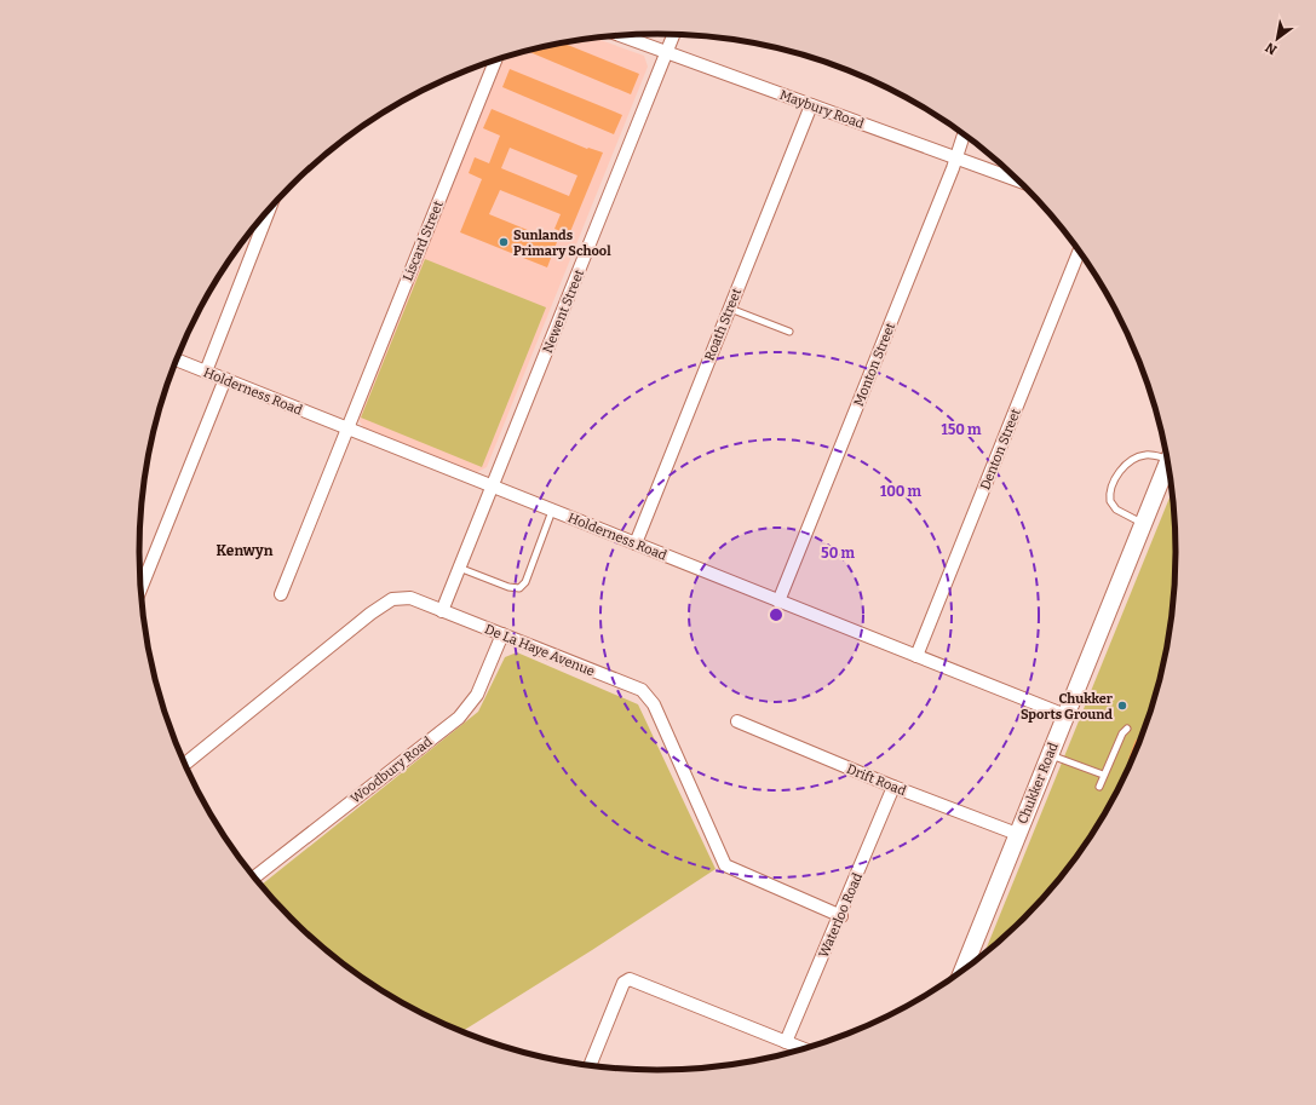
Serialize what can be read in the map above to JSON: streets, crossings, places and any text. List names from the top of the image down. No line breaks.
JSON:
{"streets":{"street":["Maybury Road","Liscard Street","Newent Street","Roath Street","Monton Street","Holderness Road","Denton Street","De La Haye Avenue","Woodbury Road","Drift Road","Chukker Road","Waterloo Road"]},"crossings":[["Maybury Road","Newent Street"],["Maybury Road","Roath Street"],["Maybury Road","Monton Street"],["Liscard Street","Holderness Road"],["Newent Street","Holderness Road"],["Newent Street","De La Haye Avenue"],["Roath Street","Holderness Road"],["Monton Street","Holderness Road"],["Holderness Road","Denton Street"],["Holderness Road","Chukker Road"],["De La Haye Avenue","Woodbury Road"],["De La Haye Avenue","Waterloo Road"],["Drift Road","Chukker Road"],["Drift Road","Waterloo Road"]],"districts":["Kenwyn"],"places":["Sunlands Primary School","Chukker Sports Ground"],"north":"bottom left","rings":["150 m","100 m","50 m"]}
